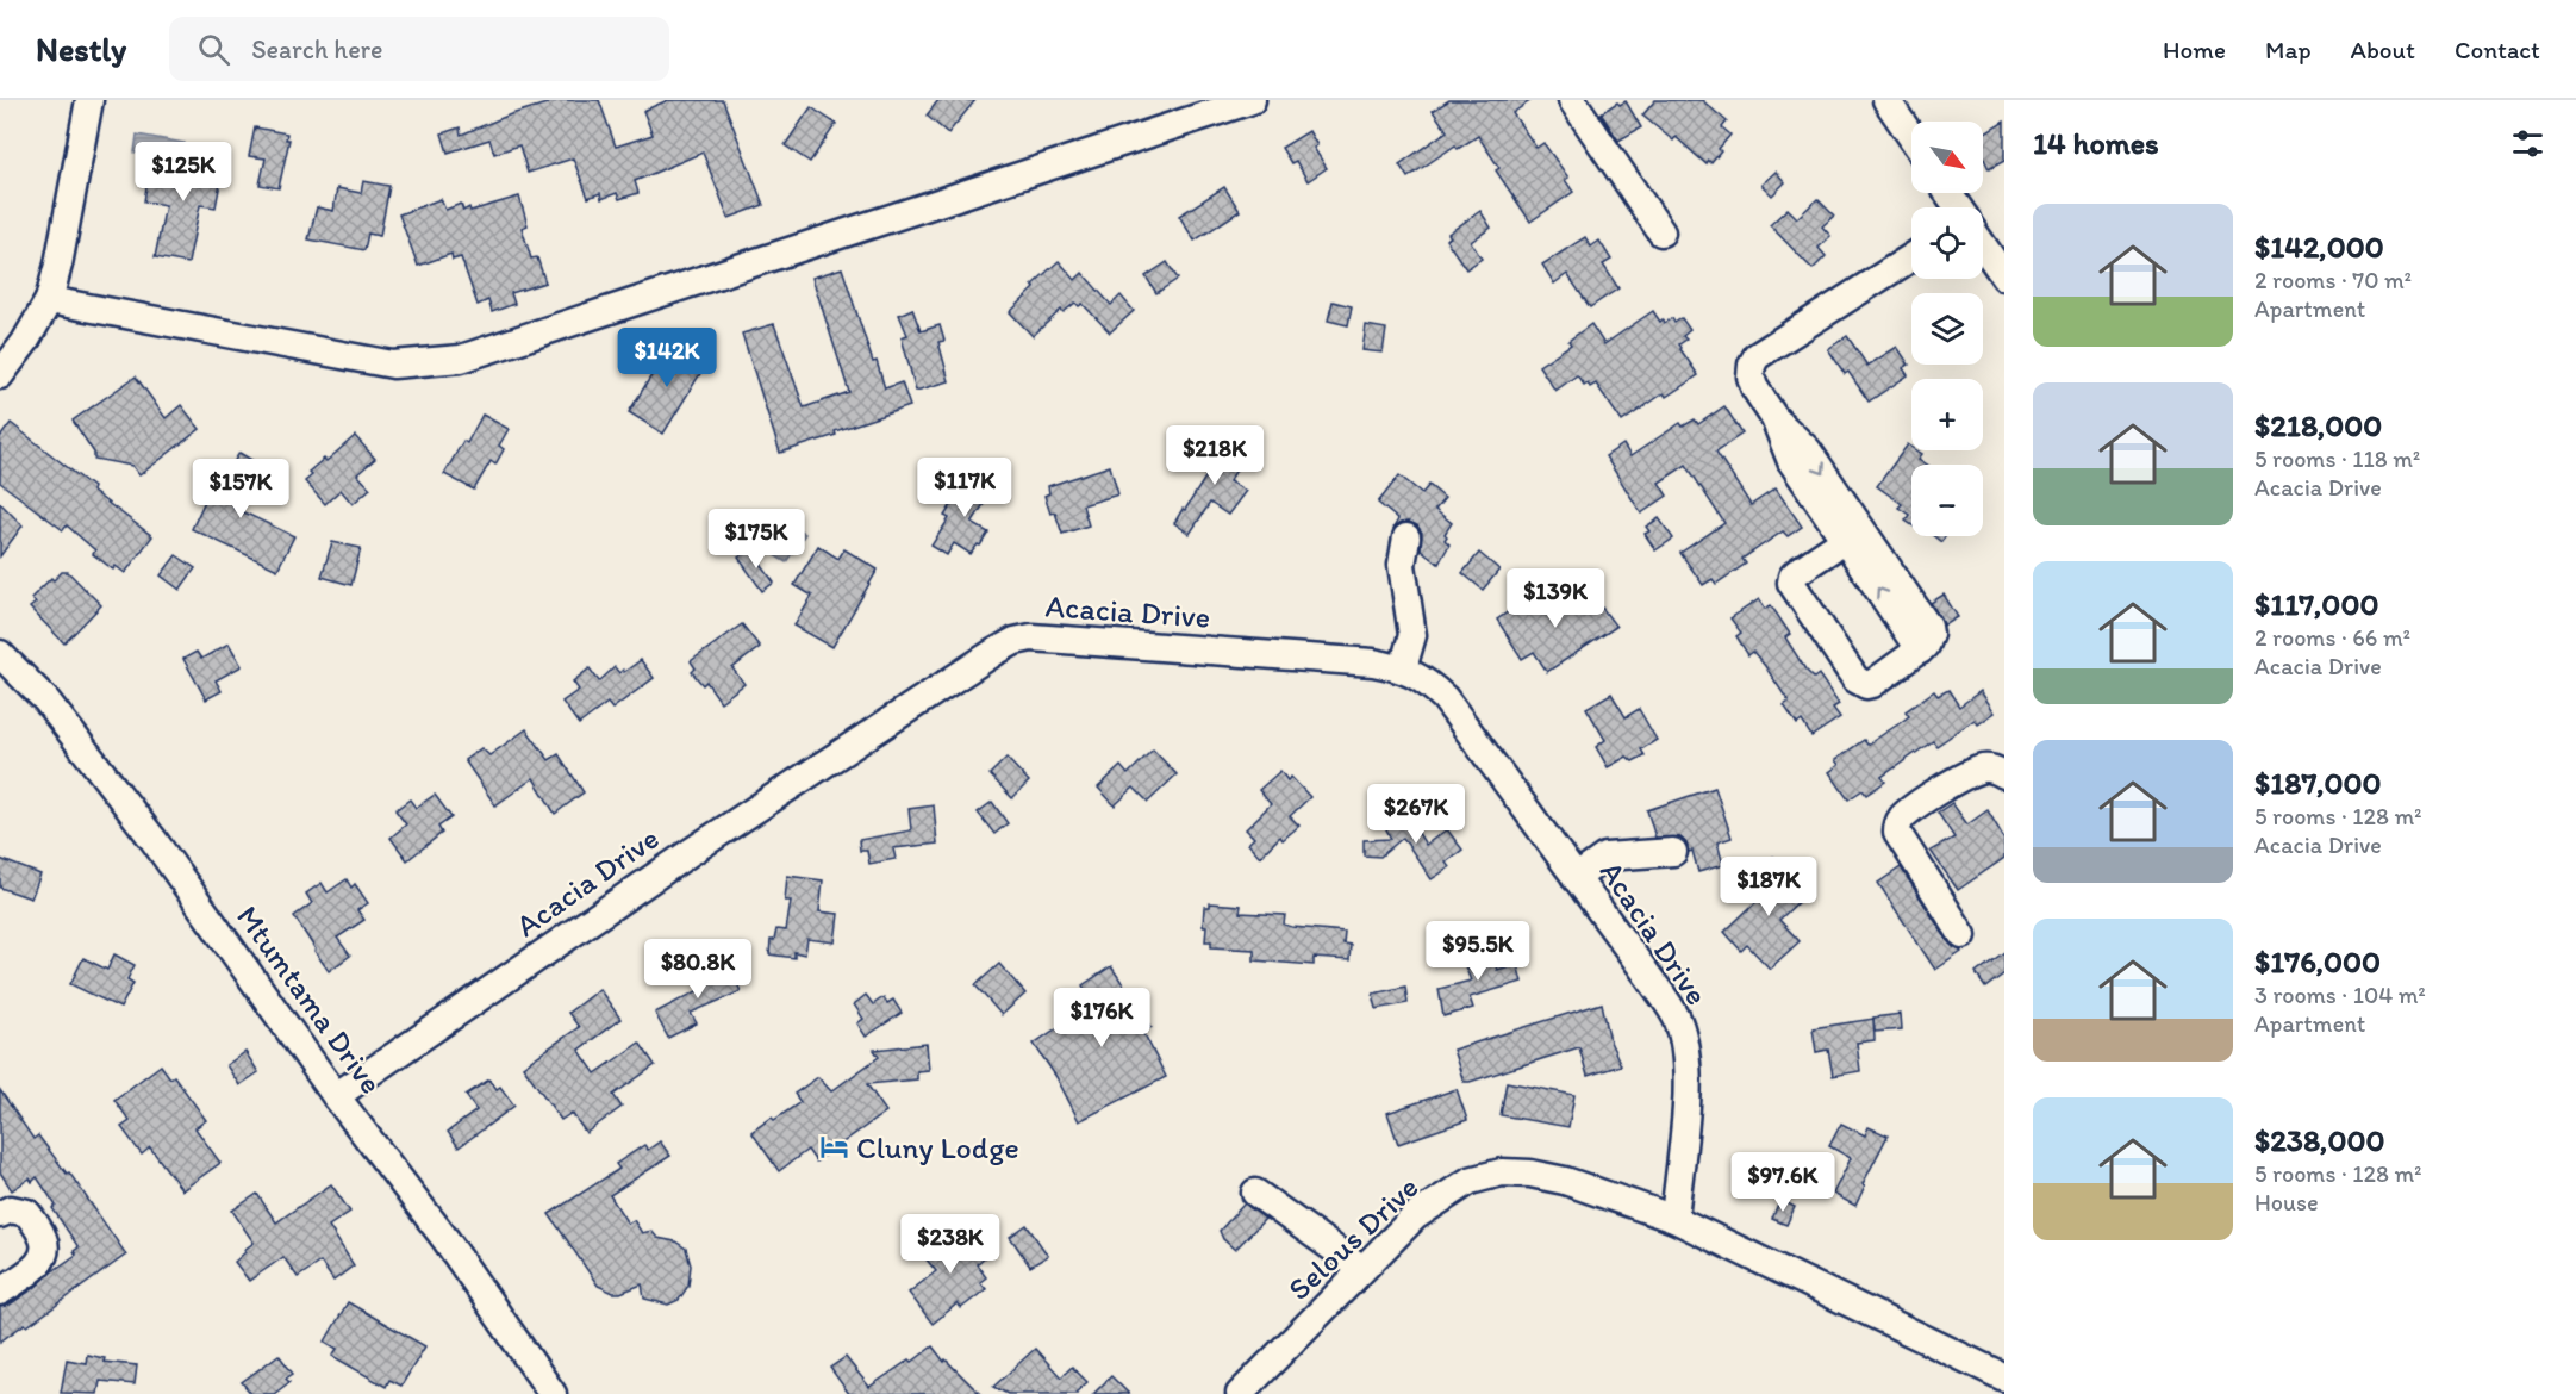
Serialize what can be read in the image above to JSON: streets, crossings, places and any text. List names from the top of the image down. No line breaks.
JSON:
{"streets":{"street":["Acacia Drive","Mtumtama Drive","Selous Drive"]},"crossings":[["Acacia Drive","Mtumtama Drive"],["Acacia Drive","Selous Drive"]],"places":{"hotel":["Cluny Lodge"]},"north":"bottom right","page":{"header":"Nestly","search":"Search here","nav":["Home","Map","About","Contact"],"heading":"14 homes","map_buttons":["+","−"],"price":["$125K","$142K","$218K","$117K","$157K","$175K","$139K","$267K","$187K","$95.5K","$80.8K","$176K","$97.6K","$238K"],"list":[{"name":"$142,000","note":"2 rooms · 70 m² · Apartment"},{"name":"$218,000","note":"5 rooms · 118 m² · Acacia Drive"},{"name":"$117,000","note":"2 rooms · 66 m² · Acacia Drive"},{"name":"$187,000","note":"5 rooms · 128 m² · Acacia Drive"},{"name":"$176,000","note":"3 rooms · 104 m² · Apartment"},{"name":"$238,000","note":"5 rooms · 128 m² · House"}]}}
